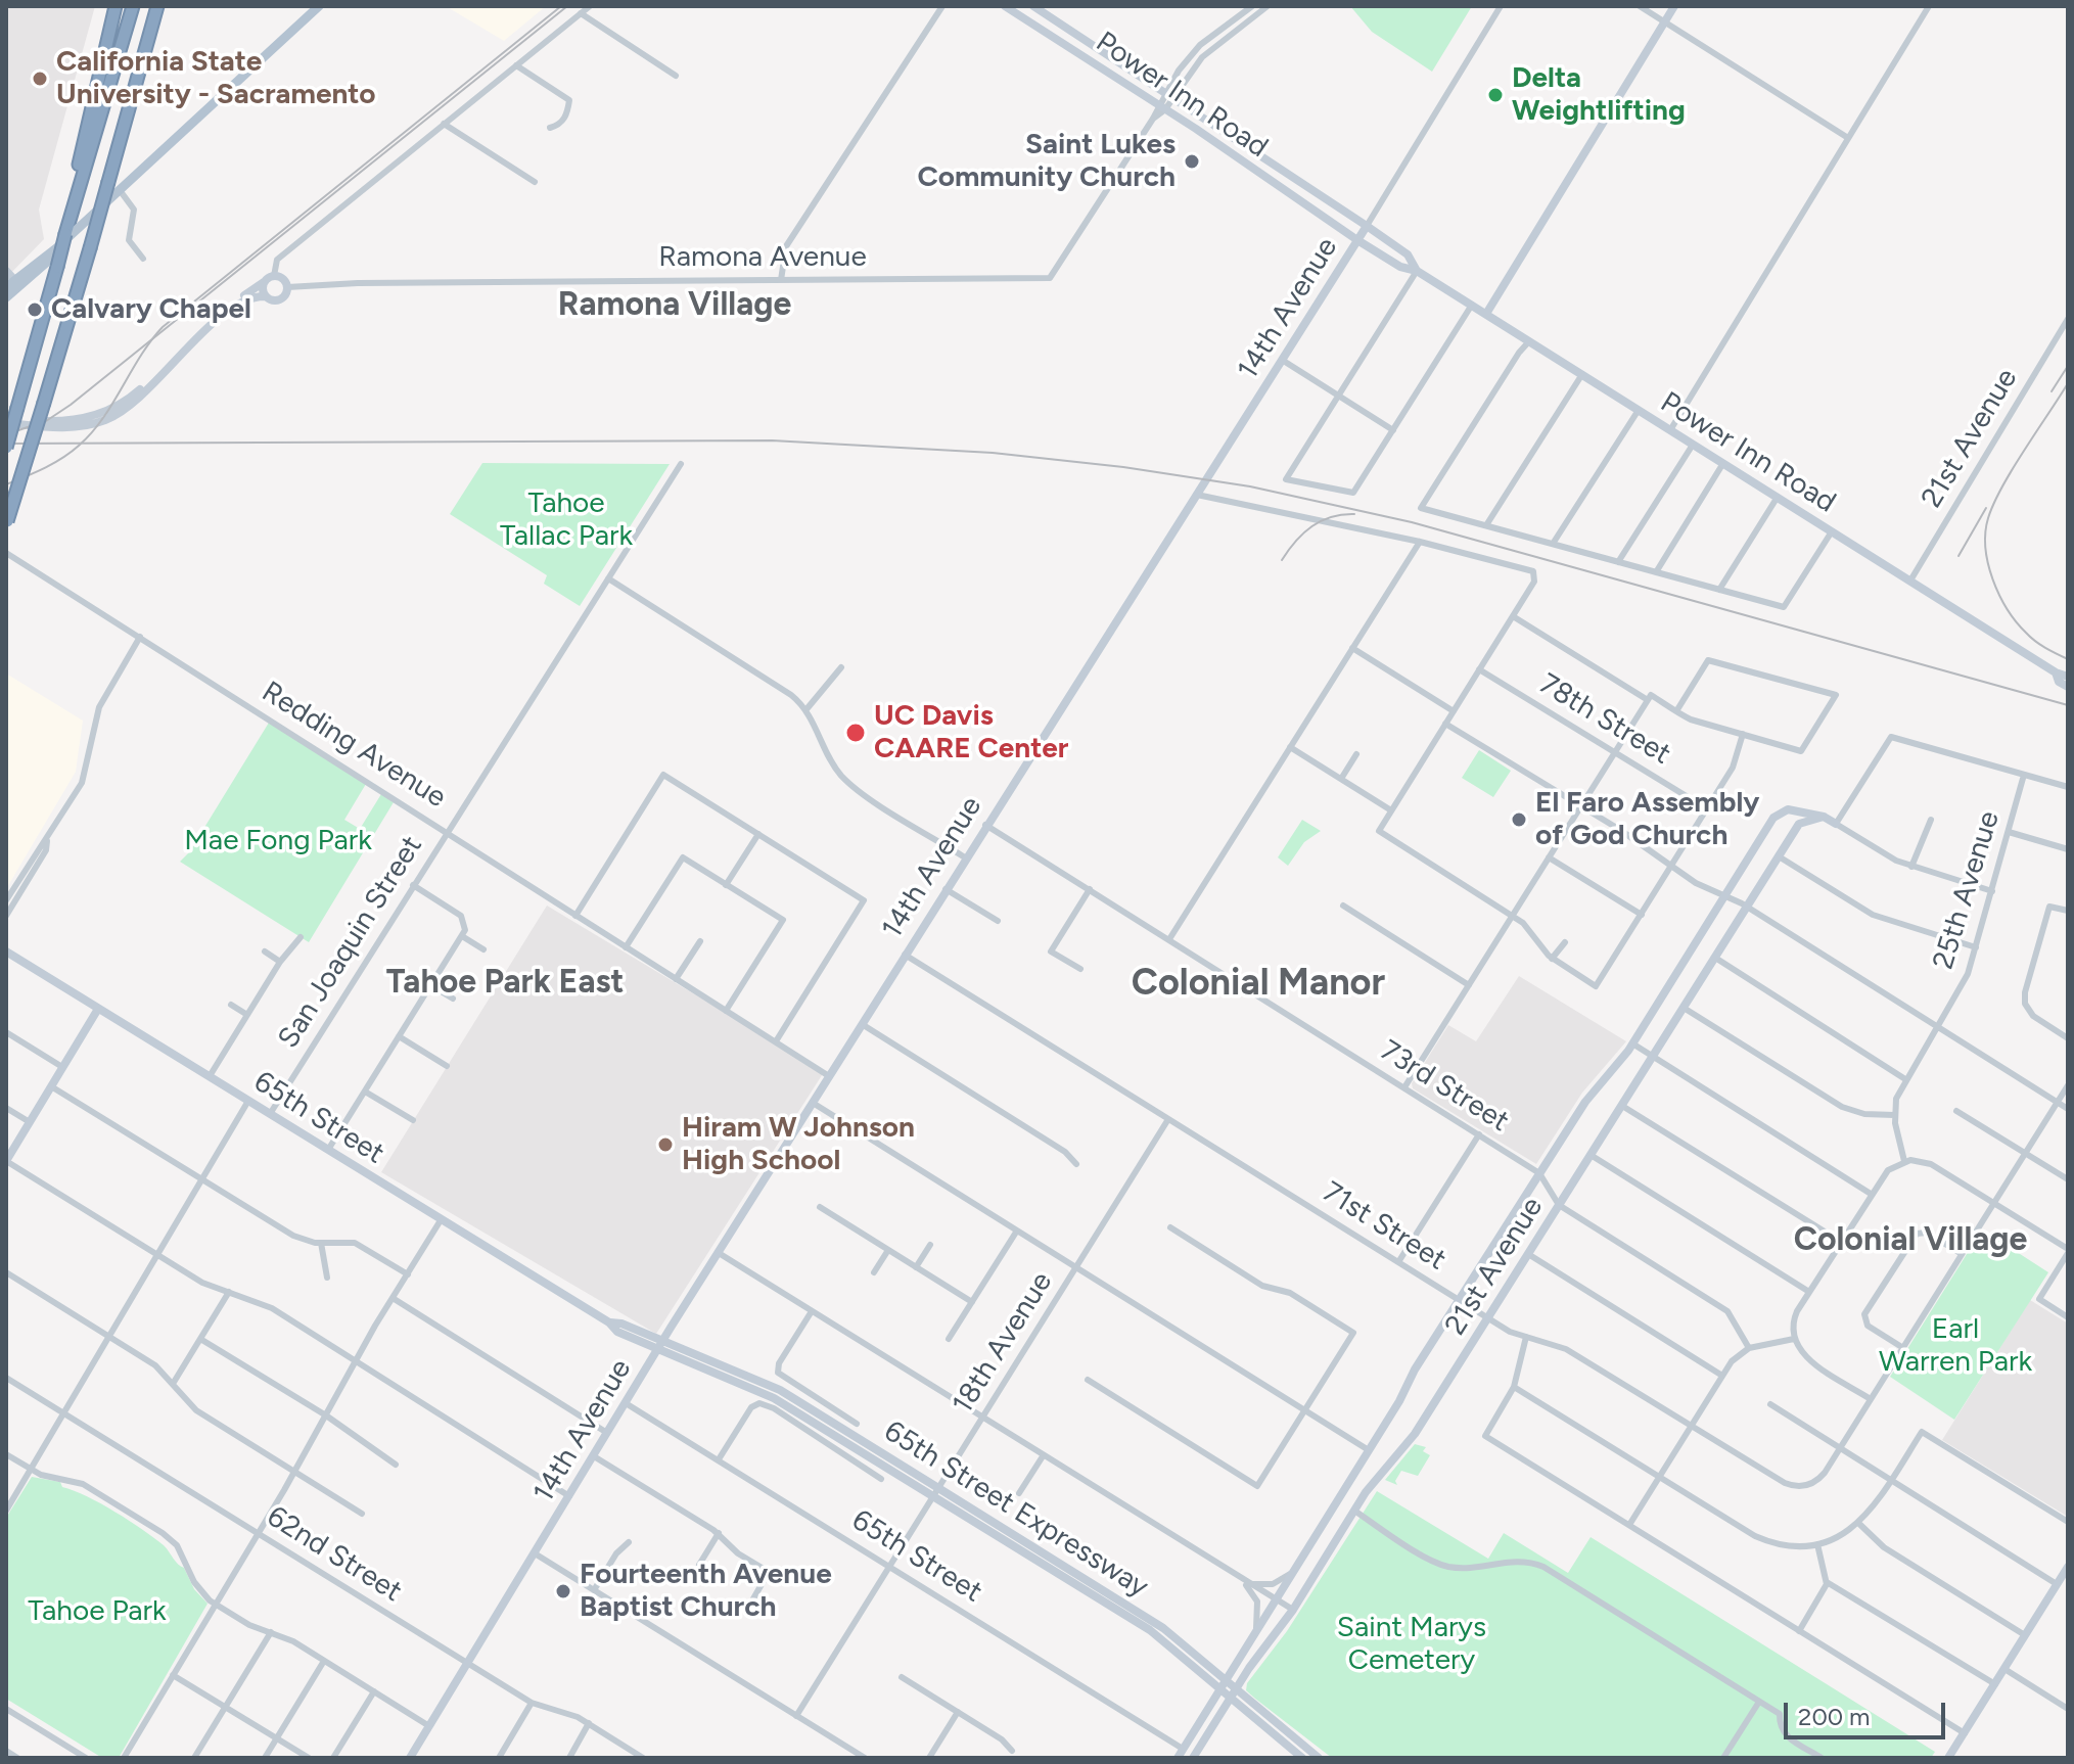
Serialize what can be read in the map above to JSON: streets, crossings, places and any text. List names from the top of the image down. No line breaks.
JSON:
{"streets":{"main road":["Power Inn Road","Ramona Avenue","14th Avenue","21st Avenue","65th Street","65th Street Expressway"],"street":["78th Street","Redding Avenue","25th Avenue","San Joaquin Street","73rd Street","71st Street","18th Avenue","62nd Street"]},"crossings":[["Power Inn Road","Ramona Avenue"],["Power Inn Road","14th Avenue"],["Power Inn Road","21st Avenue"],["14th Avenue","Redding Avenue"],["14th Avenue","73rd Street"],["14th Avenue","65th Street"],["14th Avenue","71st Street"],["14th Avenue","65th Street Expressway"],["14th Avenue","62nd Street"],["21st Avenue","73rd Street"],["21st Avenue","65th Street"],["21st Avenue","71st Street"],["21st Avenue","65th Street Expressway"],["Redding Avenue","San Joaquin Street"],["San Joaquin Street","65th Street"],["65th Street","18th Avenue"],["65th Street","65th Street Expressway"],["71st Street","18th Avenue"],["18th Avenue","65th Street Expressway"]],"districts":["Ramona Village","Tahoe Park East","Colonial Manor","Colonial Village"],"parks":["Tahoe Tallac Park","Mae Fong Park","Earl Warren Park","Tahoe Park","Saint Marys Cemetery"],"places":["California State University - Sacramento","Delta Weightlifting","Saint Lukes Community Church","Calvary Chapel","UC Davis CAARE Center","El Faro Assembly of God Church","Hiram W Johnson High School","Fourteenth Avenue Baptist Church"],"scale_bar":"200 m"}
